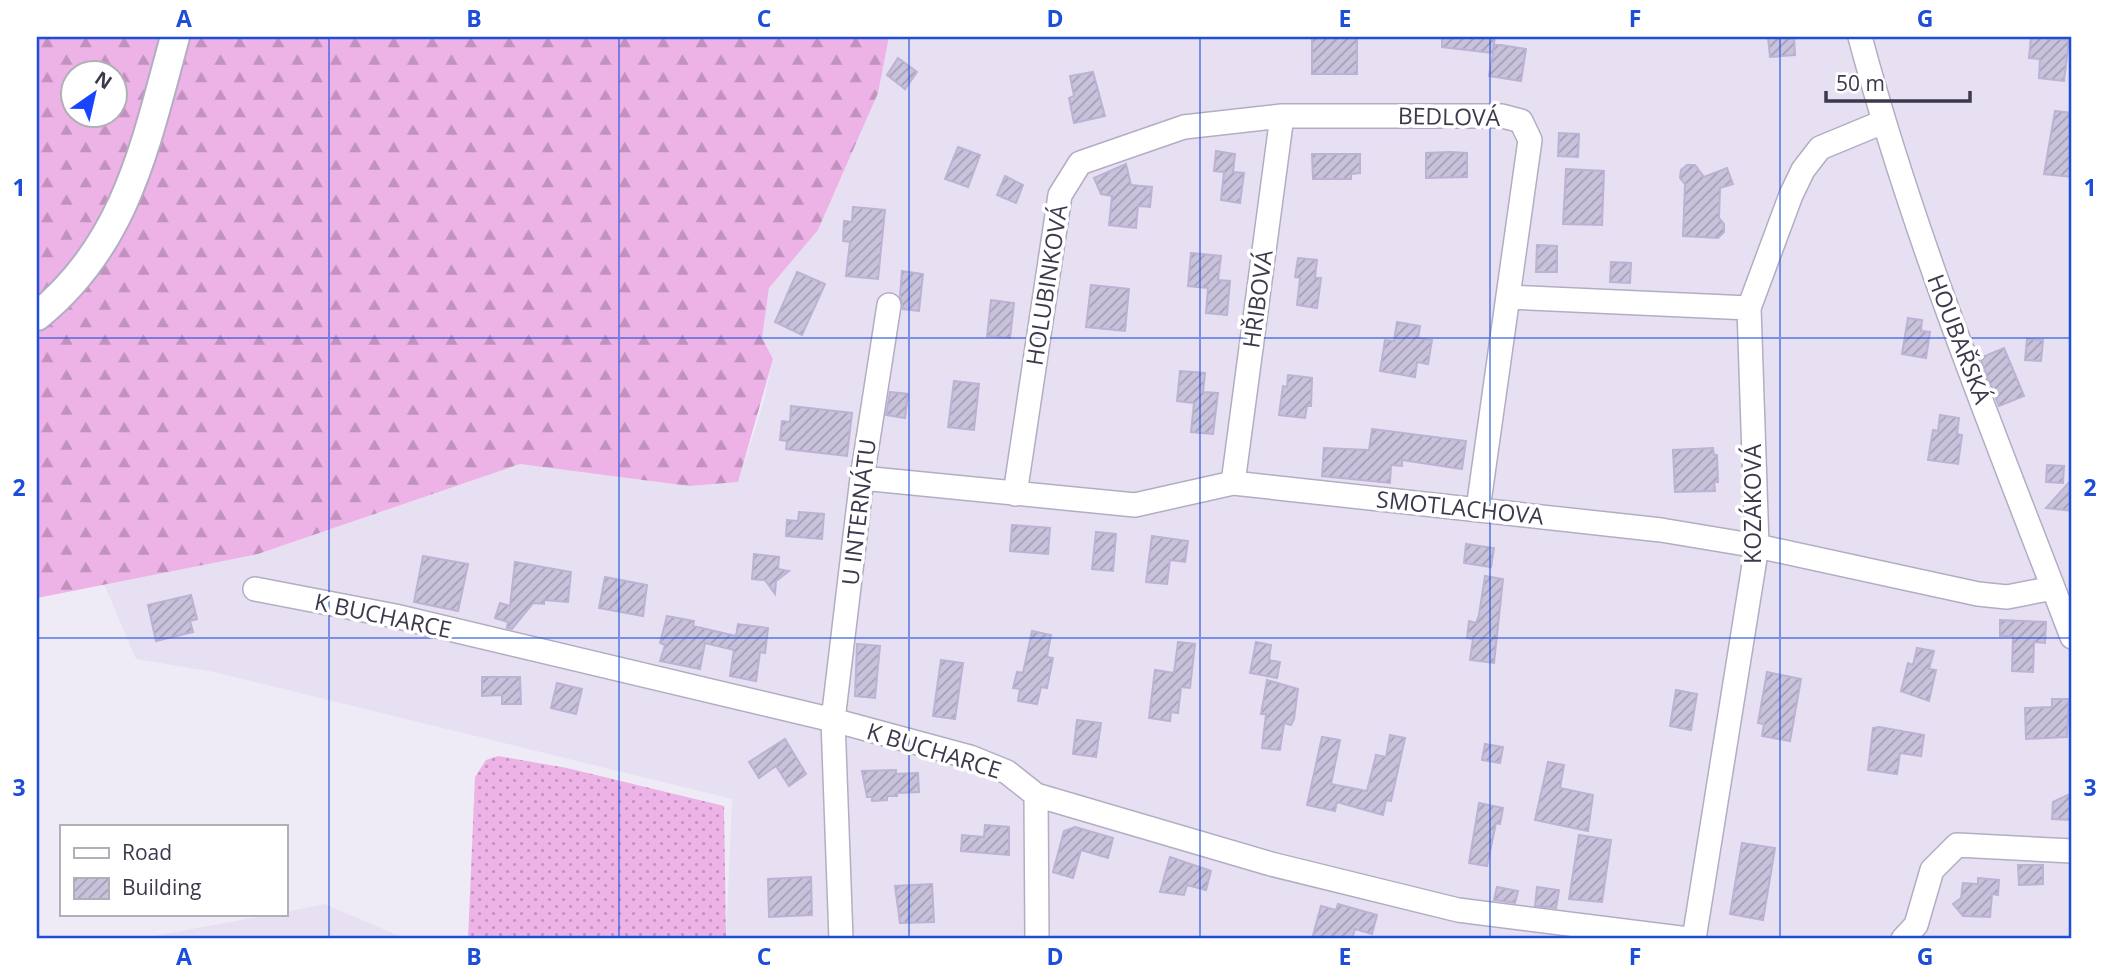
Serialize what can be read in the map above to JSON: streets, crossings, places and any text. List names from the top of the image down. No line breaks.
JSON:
{"streets":{"street":["BEDLOVÁ","HOLUBINKOVÁ","HŘIBOVÁ","HOUBAŘSKÁ","KOZÁKOVÁ","SMOTLACHOVA","U INTERNÁTU","K BUCHARCE"]},"crossings":[["BEDLOVÁ","HOLUBINKOVÁ"],["BEDLOVÁ","HŘIBOVÁ"],["BEDLOVÁ","SMOTLACHOVA"],["HOLUBINKOVÁ","HŘIBOVÁ"],["HOLUBINKOVÁ","SMOTLACHOVA"],["HŘIBOVÁ","SMOTLACHOVA"],["HOUBAŘSKÁ","KOZÁKOVÁ"],["HOUBAŘSKÁ","SMOTLACHOVA"],["KOZÁKOVÁ","SMOTLACHOVA"],["SMOTLACHOVA","U INTERNÁTU"],["U INTERNÁTU","K BUCHARCE"]],"legend":["Road","Building"],"scale_bar":"50 m","north":"top right","grid":{"columns":["A","B","C","D","E","F","G"],"rows":["1","2","3"]}}
